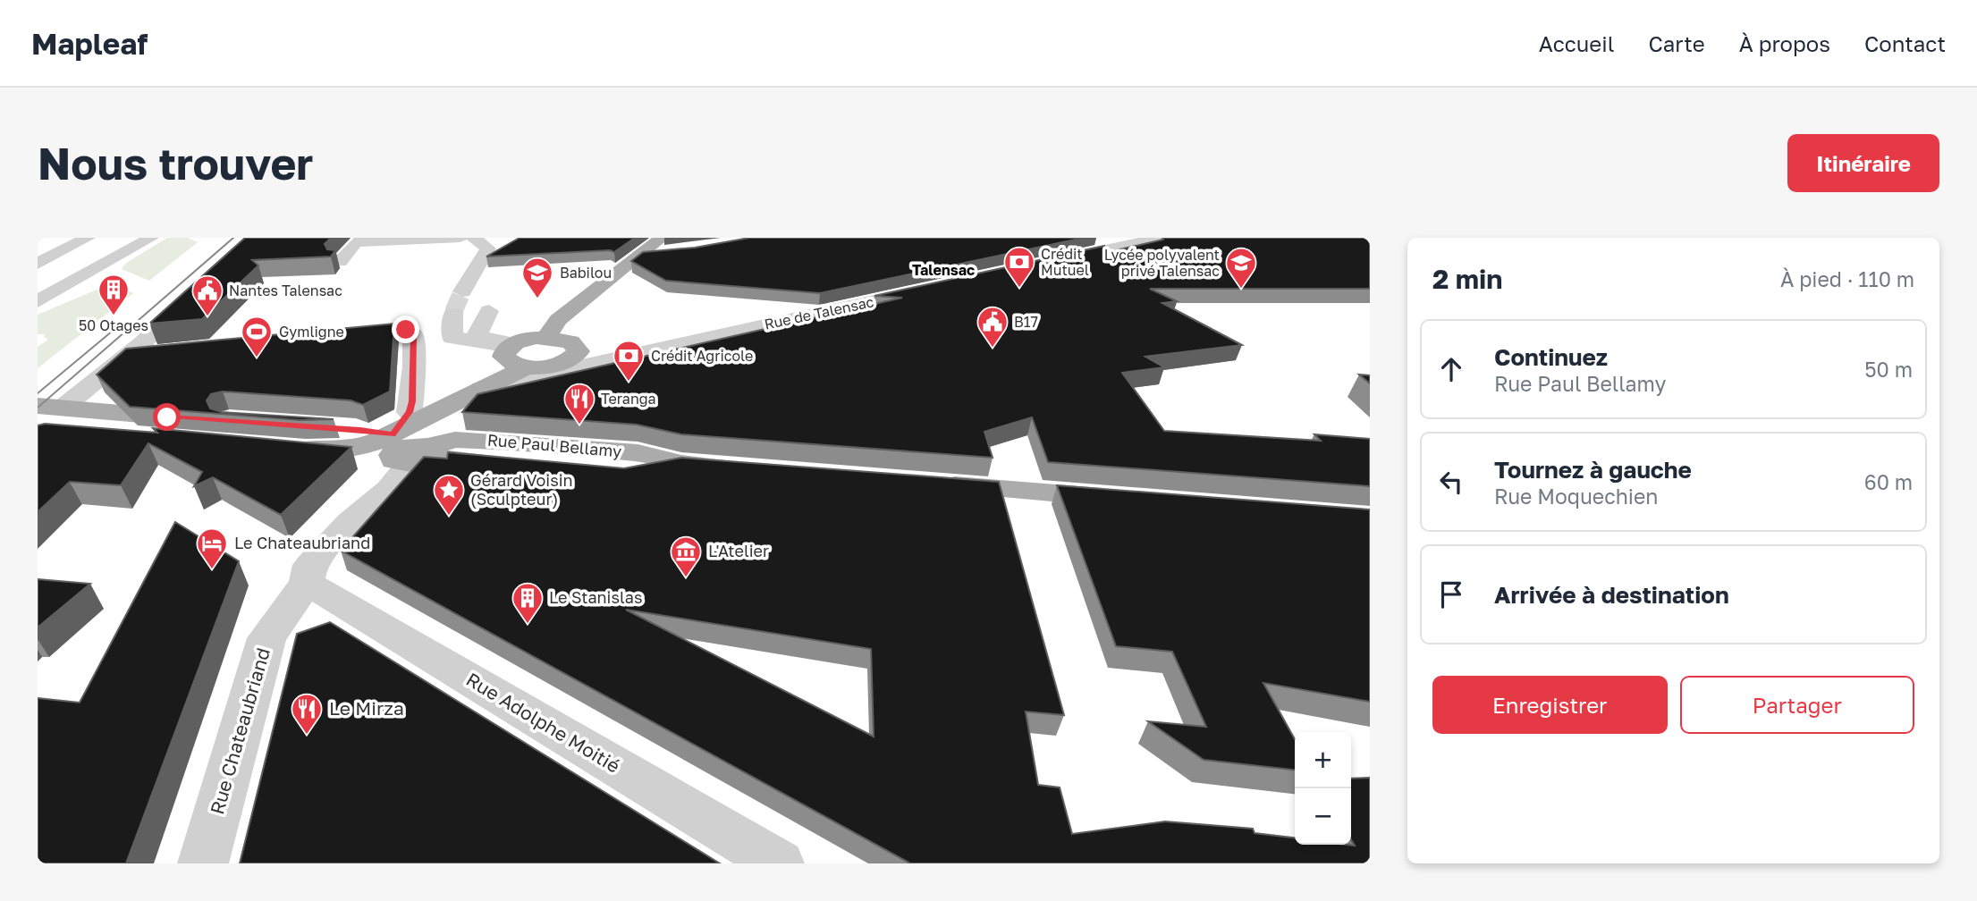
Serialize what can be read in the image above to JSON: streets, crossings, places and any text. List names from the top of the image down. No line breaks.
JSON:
{"streets":{"main road":["Rue de Talensac","Rue Paul Bellamy"],"street":["Rue Adolphe Moitié","Rue Chateaubriand"]},"crossings":[["Rue de Talensac","Rue Paul Bellamy"],["Rue de Talensac","Rue Chateaubriand"],["Rue Paul Bellamy","Rue Chateaubriand"],["Rue Adolphe Moitié","Rue Chateaubriand"]],"districts":["Talensac"],"places":{"bank":["Crédit Mutuel","Crédit Agricole"],"school or university":["Lycée polyvalent privé Talensac","Babilou"],"building":["50 Otages","Le Stanislas"],"public building":["Nantes Talensac","B17"],"sports":["Gymligne"],"restaurant":["Teranga","Le Mirza"],"place":["Gérard Voisin (Sculpteur)"],"hotel":["Le Chateaubriand"],"museum":["L'Atelier"]},"page":{"header":"Mapleaf","nav":["Accueil","Carte","À propos","Contact"],"buttons":["Itinéraire",["Enregistrer","Partager"]],"title":"Nous trouver","heading":["2 min","À pied · 110 m"],"list":[["Continuez","Rue Paul Bellamy","50 m"],["Tournez à gauche","Rue Moquechien","60 m"],"Arrivée à destination"],"map_buttons":["+","−"]}}
